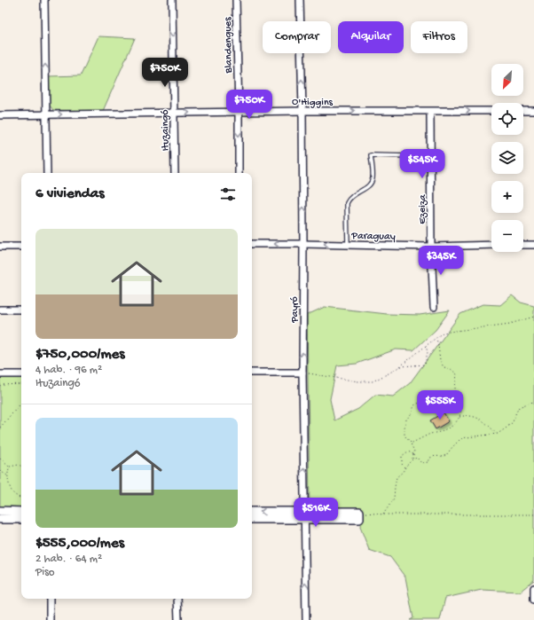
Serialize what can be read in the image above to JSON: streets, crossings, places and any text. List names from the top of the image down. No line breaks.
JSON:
{"streets":{"street":["Blandengues","O'Higgins","Ituzaingó","Ezeiza","Paraguay","Payró"]},"crossings":[["Blandengues","O'Higgins"],["O'Higgins","Ituzaingó"],["O'Higgins","Ezeiza"],["O'Higgins","Payró"],["Ezeiza","Paraguay"],["Paraguay","Payró"]],"one_way":["Blandengues","O'Higgins","Ituzaingó","Paraguay","Payró"],"north":"bottom left","page":{"chip":["Comprar","Alquilar","Filtros"],"price":["$750K","$750K","$545K","$345K","$555K","$516K"],"map_buttons":["+","−"],"heading":"6 viviendas","list":[{"name":"$750,000/mes","note":"4 hab. · 96 m² · Ituzaingó"},{"name":"$555,000/mes","note":"2 hab. · 64 m² · Piso"}]}}
